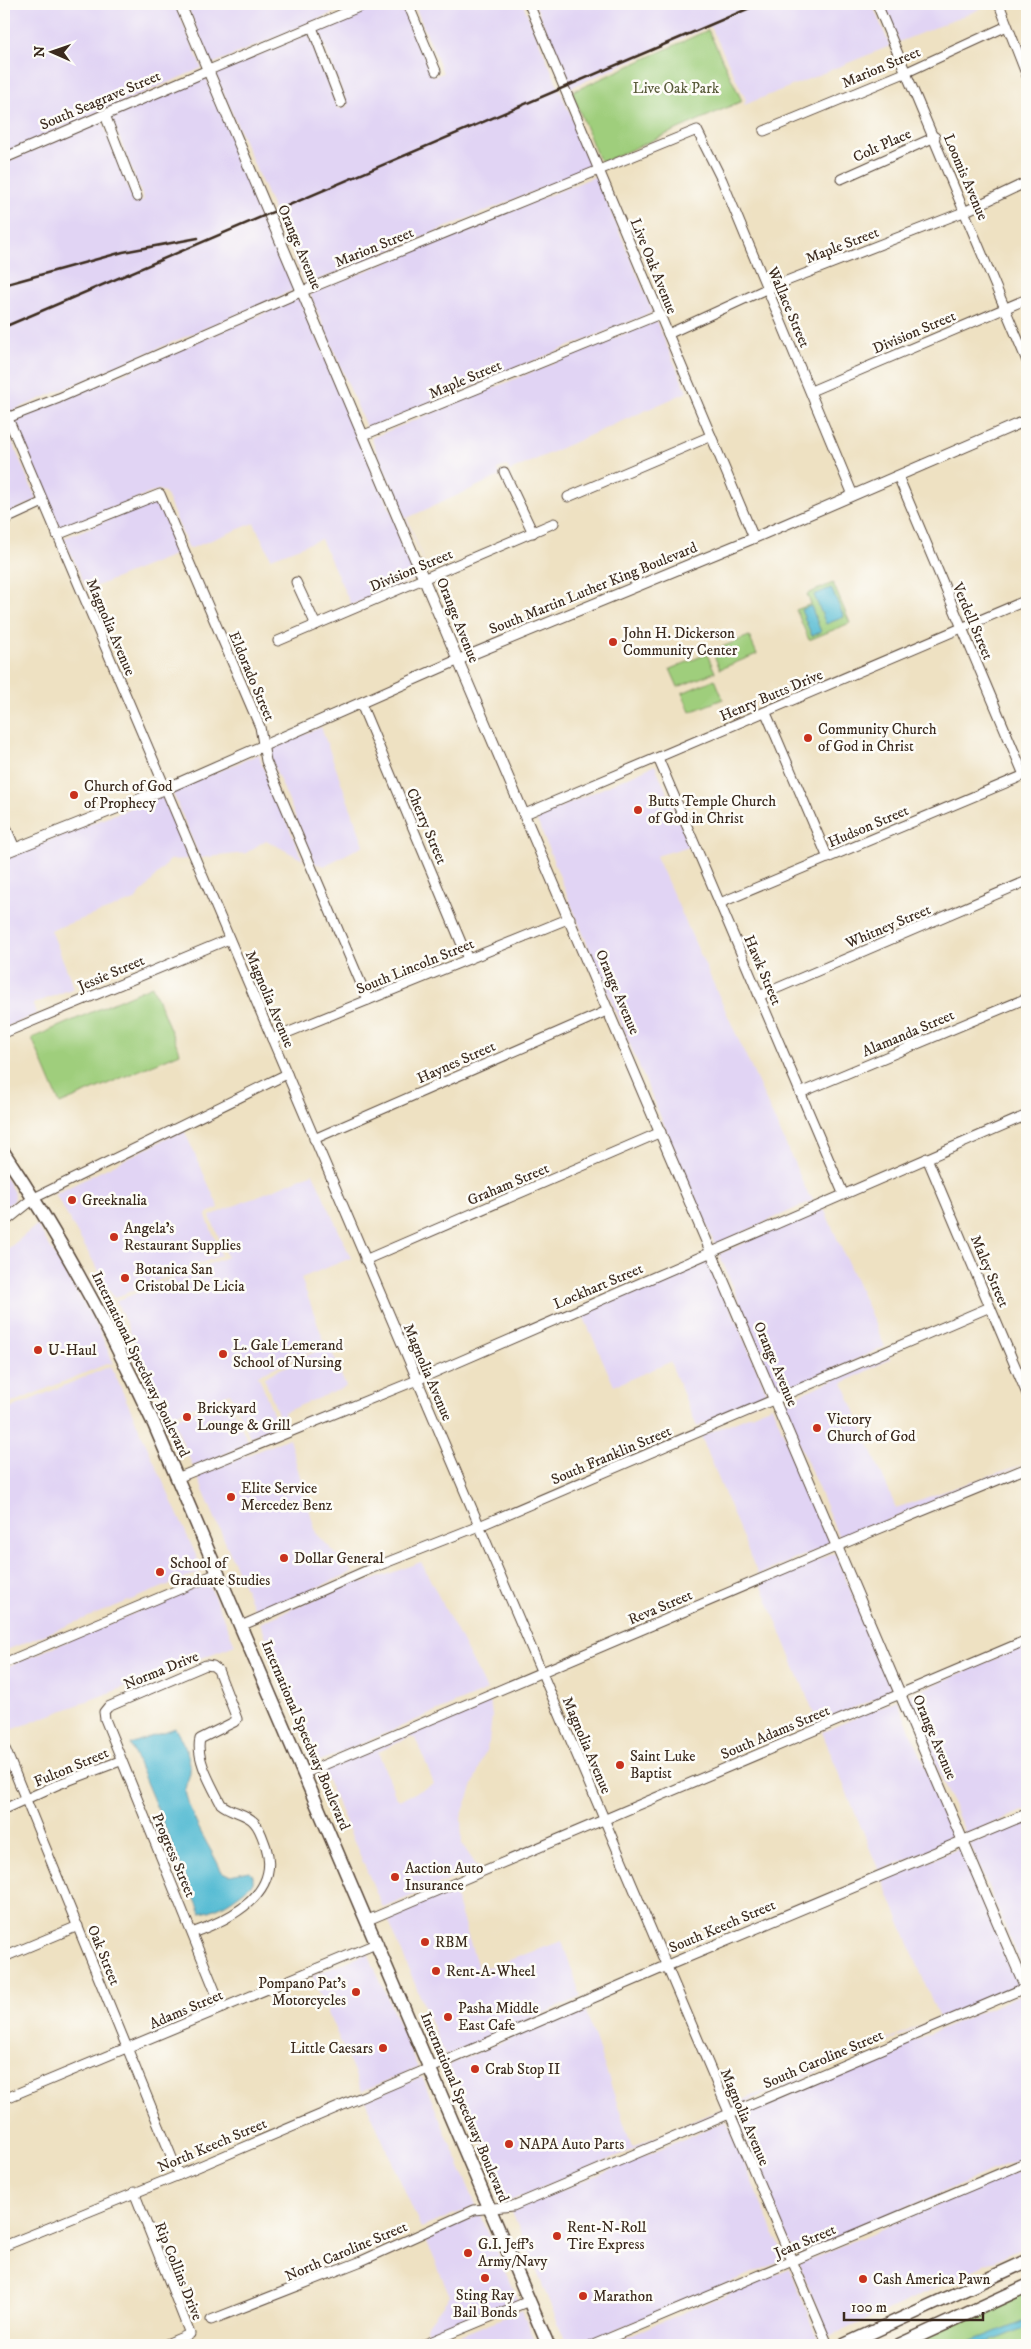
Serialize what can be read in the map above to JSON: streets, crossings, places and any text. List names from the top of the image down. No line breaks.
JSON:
{"streets":{"main road":["International Speedway Boulevard"],"street":["Marion Street","South Seagrave Street","Colt Place","Loomis Avenue","Maple Street","Orange Avenue","Live Oak Avenue","Wallace Street","Division Street","South Martin Luther King Boulevard","Verdell Street","Magnolia Avenue","Eldorado Street","Henry Butts Drive","Cherry Street","Hudson Street","Whitney Street","South Lincoln Street","Hawk Street","Jessie Street","Alamanda Street","Haynes Street","Graham Street","Maley Street","Lockhart Street","South Franklin Street","Reva Street","Norma Drive","South Adams Street","Fulton Street","Progress Street","South Keech Street","Oak Street","Adams Street","South Caroline Street","North Keech Street","Jean Street","North Caroline Street","Rip Collins Drive"]},"crossings":[["Marion Street","Loomis Avenue"],["Marion Street","Orange Avenue"],["Marion Street","Live Oak Avenue"],["Marion Street","Wallace Street"],["Marion Street","Magnolia Avenue"],["South Seagrave Street","Orange Avenue"],["Colt Place","Loomis Avenue"],["Loomis Avenue","Maple Street"],["Loomis Avenue","Division Street"],["Maple Street","Orange Avenue"],["Maple Street","Live Oak Avenue"],["Maple Street","Wallace Street"],["Orange Avenue","Division Street"],["Orange Avenue","South Martin Luther King Boulevard"],["Orange Avenue","Henry Butts Drive"],["Orange Avenue","South Lincoln Street"],["Orange Avenue","Haynes Street"],["Orange Avenue","Graham Street"],["Orange Avenue","Lockhart Street"],["Orange Avenue","South Franklin Street"],["Orange Avenue","Reva Street"],["Orange Avenue","South Adams Street"],["Orange Avenue","South Keech Street"],["Orange Avenue","South Caroline Street"],["Live Oak Avenue","South Martin Luther King Boulevard"],["Wallace Street","Division Street"],["Wallace Street","South Martin Luther King Boulevard"],["South Martin Luther King Boulevard","Verdell Street"],["South Martin Luther King Boulevard","Magnolia Avenue"],["South Martin Luther King Boulevard","Eldorado Street"],["South Martin Luther King Boulevard","Cherry Street"],["Verdell Street","Henry Butts Drive"],["Verdell Street","Hudson Street"],["Magnolia Avenue","Eldorado Street"],["Magnolia Avenue","South Lincoln Street"],["Magnolia Avenue","Jessie Street"],["Magnolia Avenue","Haynes Street"],["Magnolia Avenue","Graham Street"],["Magnolia Avenue","Lockhart Street"],["Magnolia Avenue","South Franklin Street"],["Magnolia Avenue","Reva Street"],["Magnolia Avenue","South Adams Street"],["Magnolia Avenue","South Keech Street"],["Magnolia Avenue","South Caroline Street"],["Magnolia Avenue","Jean Street"],["Eldorado Street","South Lincoln Street"],["Henry Butts Drive","Hawk Street"],["Cherry Street","South Lincoln Street"],["Hudson Street","Hawk Street"],["Whitney Street","Hawk Street"],["Hawk Street","Alamanda Street"],["Hawk Street","Lockhart Street"],["Maley Street","Lockhart Street"],["Maley Street","South Franklin Street"],["Lockhart Street","International Speedway Boulevard"],["International Speedway Boulevard","South Franklin Street"],["International Speedway Boulevard","Reva Street"],["International Speedway Boulevard","South Adams Street"],["International Speedway Boulevard","South Keech Street"],["International Speedway Boulevard","Adams Street"],["International Speedway Boulevard","South Caroline Street"],["International Speedway Boulevard","North Keech Street"],["International Speedway Boulevard","North Caroline Street"],["Norma Drive","Progress Street"],["Fulton Street","Progress Street"],["Fulton Street","Oak Street"],["Progress Street","Adams Street"],["South Keech Street","North Keech Street"],["Oak Street","Adams Street"],["Oak Street","North Keech Street"],["South Caroline Street","North Caroline Street"],["North Keech Street","Rip Collins Drive"]],"parks":["Live Oak Park"],"places":["John H. Dickerson Community Center","Community Church of God in Christ","Church of God of Prophecy","Butts Temple Church of God in Christ","Greeknalia","Angela's Restaurant Supplies","Botanica San Cristobal De Licia","U-Haul","L. Gale Lemerand School of Nursing","Brickyard Lounge & Grill","Victory Church of God","Elite Service Mercedez Benz","Dollar General","School of Graduate Studies","Saint Luke Baptist","Aaction Auto Insurance","RBM","Rent-A-Wheel","Pompano Pat's Motorcycles","Pasha Middle East Cafe","Little Caesars","Crab Stop II","NAPA Auto Parts","Rent-N-Roll Tire Express","G.I. Jeff's Army/Navy","Sting Ray Bail Bonds","Cash America Pawn","Marathon"],"scale_bar":"100 m","north":"left"}
